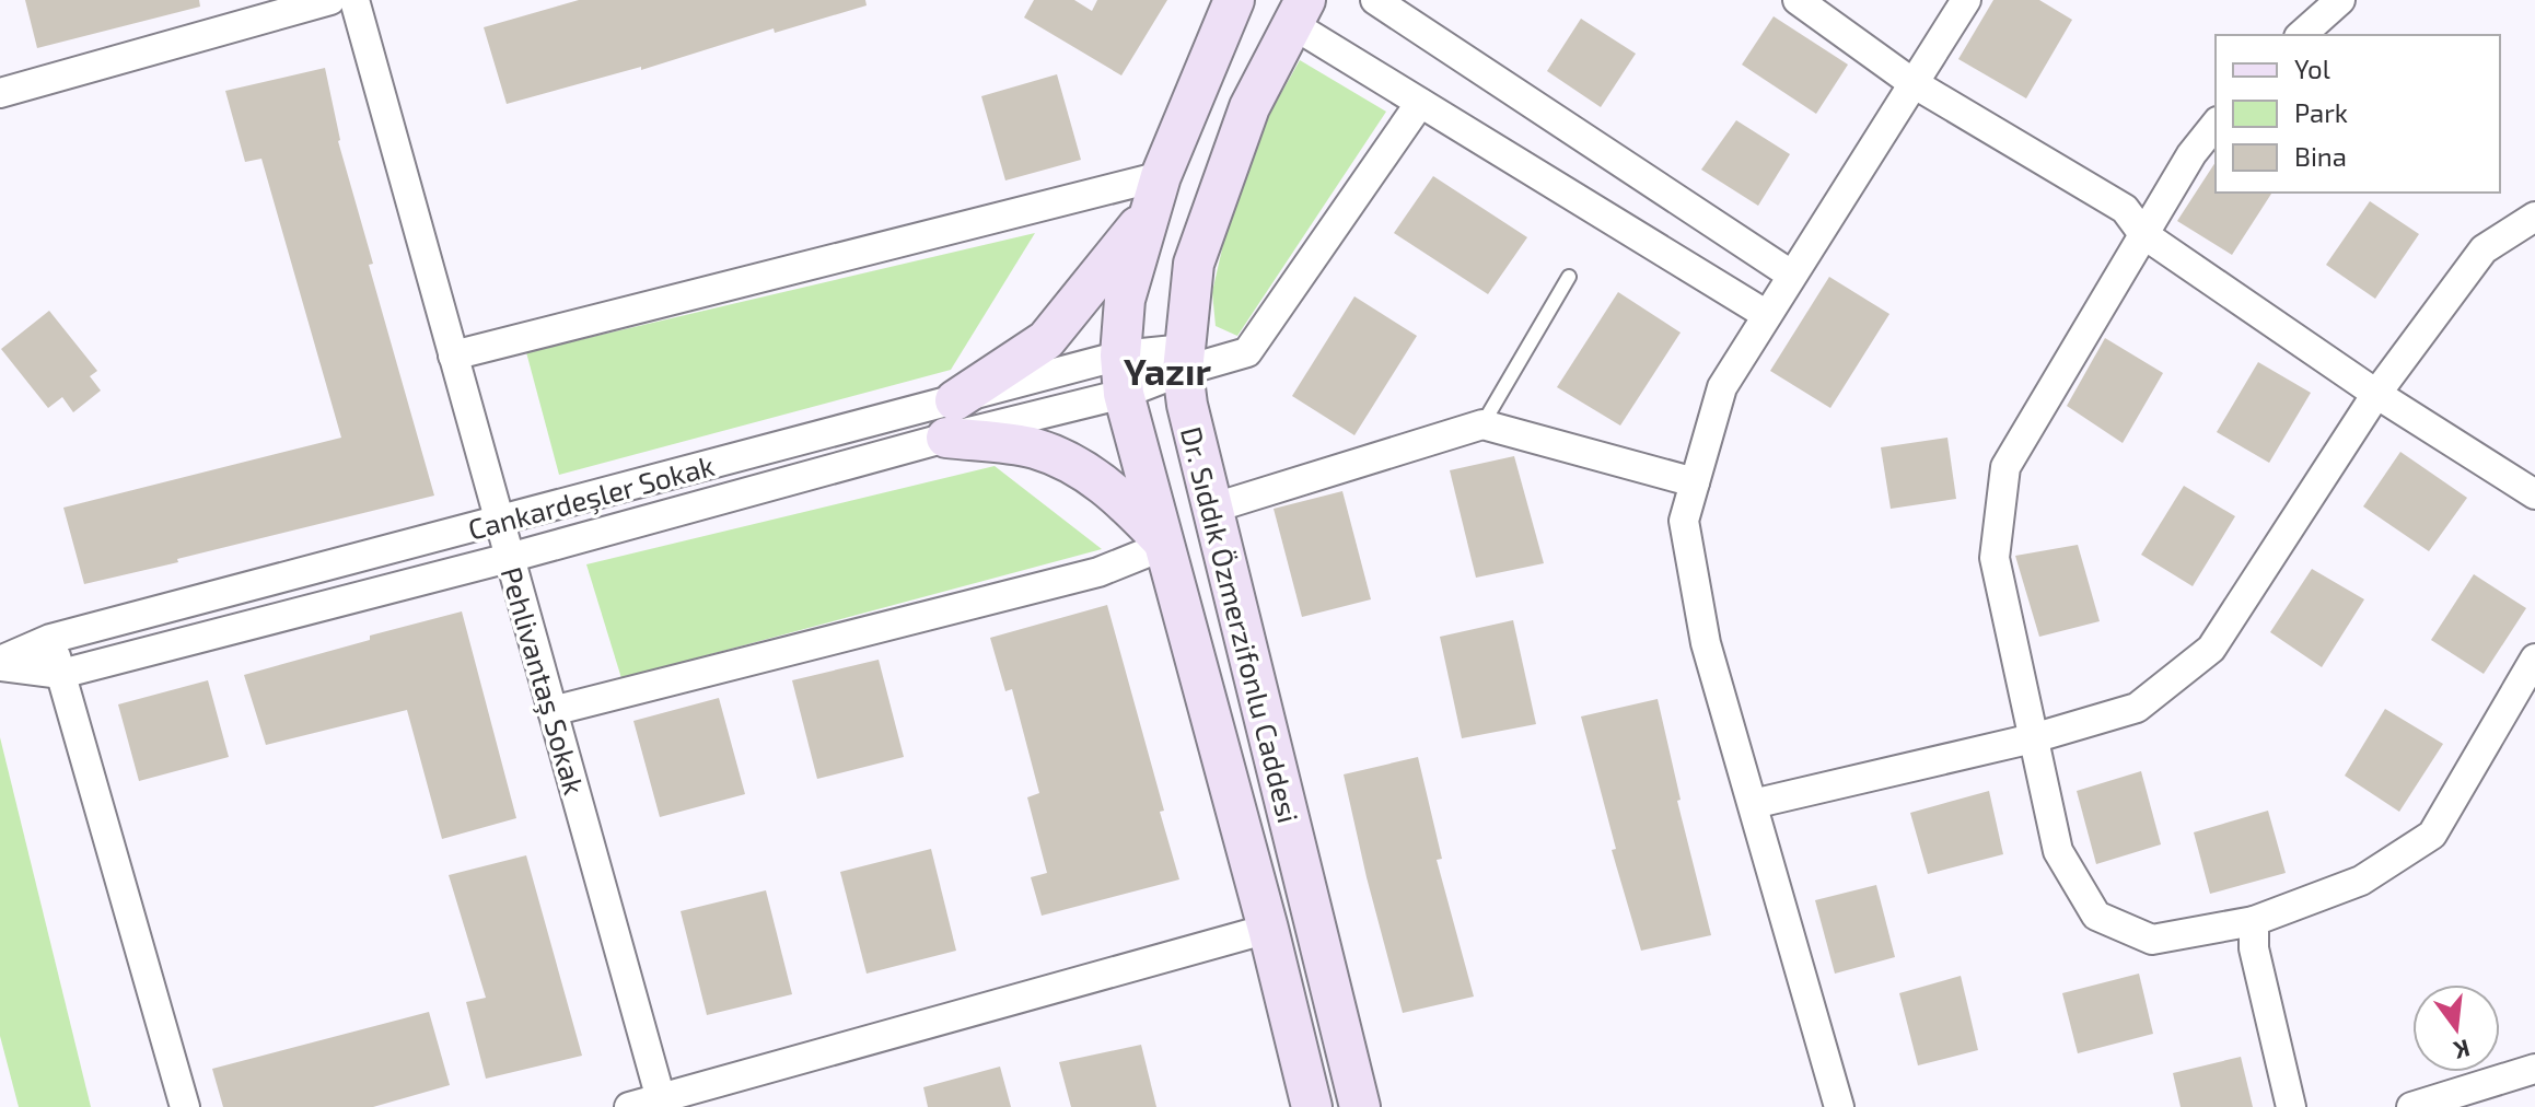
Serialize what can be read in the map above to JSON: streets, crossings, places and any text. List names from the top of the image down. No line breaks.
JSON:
{"streets":{"main road":["Dr. Sıddık Özmerzifonlu Caddesi"],"street":["Cankardeşler Sokak","Pehlivantaş Sokak"]},"crossings":[["Cankardeşler Sokak","Dr. Sıddık Özmerzifonlu Caddesi"],["Cankardeşler Sokak","Pehlivantaş Sokak"]],"districts":["Yazır"],"legend":["Yol","Park","Bina"],"north":"bottom"}
